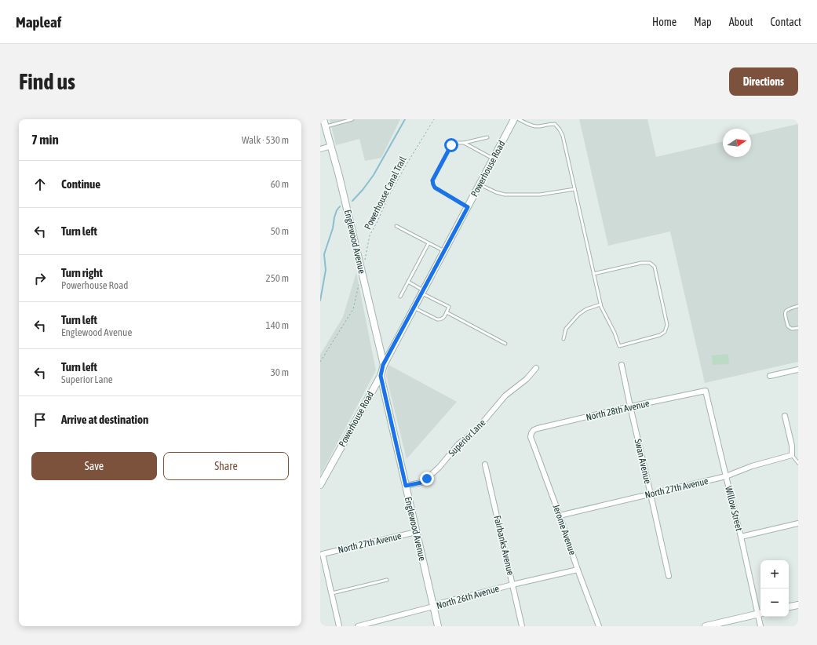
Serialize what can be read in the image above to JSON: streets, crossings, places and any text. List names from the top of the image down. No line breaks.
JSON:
{"streets":{"street":["Powerhouse Road","Englewood Avenue","North 28th Avenue","Superior Lane","Swan Avenue","North 27th Avenue","Willow Street","Jerome Avenue","Fairbanks Avenue","North 26th Avenue"],"path":["Powerhouse Canal Trail"]},"crossings":[["Powerhouse Road","Englewood Avenue"],["Englewood Avenue","Superior Lane"],["Englewood Avenue","North 27th Avenue"],["Englewood Avenue","North 26th Avenue"],["North 28th Avenue","Swan Avenue"],["North 28th Avenue","Willow Street"],["North 28th Avenue","Jerome Avenue"],["Swan Avenue","North 27th Avenue"],["North 27th Avenue","Willow Street"],["North 27th Avenue","Jerome Avenue"],["Jerome Avenue","North 26th Avenue"],["Fairbanks Avenue","North 26th Avenue"]],"north":"right","page":{"header":"Mapleaf","nav":["Home","Map","About","Contact"],"buttons":["Directions",["Save","Share"]],"title":"Find us","heading":["7 min","Walk · 530 m"],"list":[["Continue","60 m"],["Turn left","50 m"],["Turn right","Powerhouse Road","250 m"],["Turn left","Englewood Avenue","140 m"],["Turn left","Superior Lane","30 m"],"Arrive at destination"],"map_buttons":["+","−"]}}
